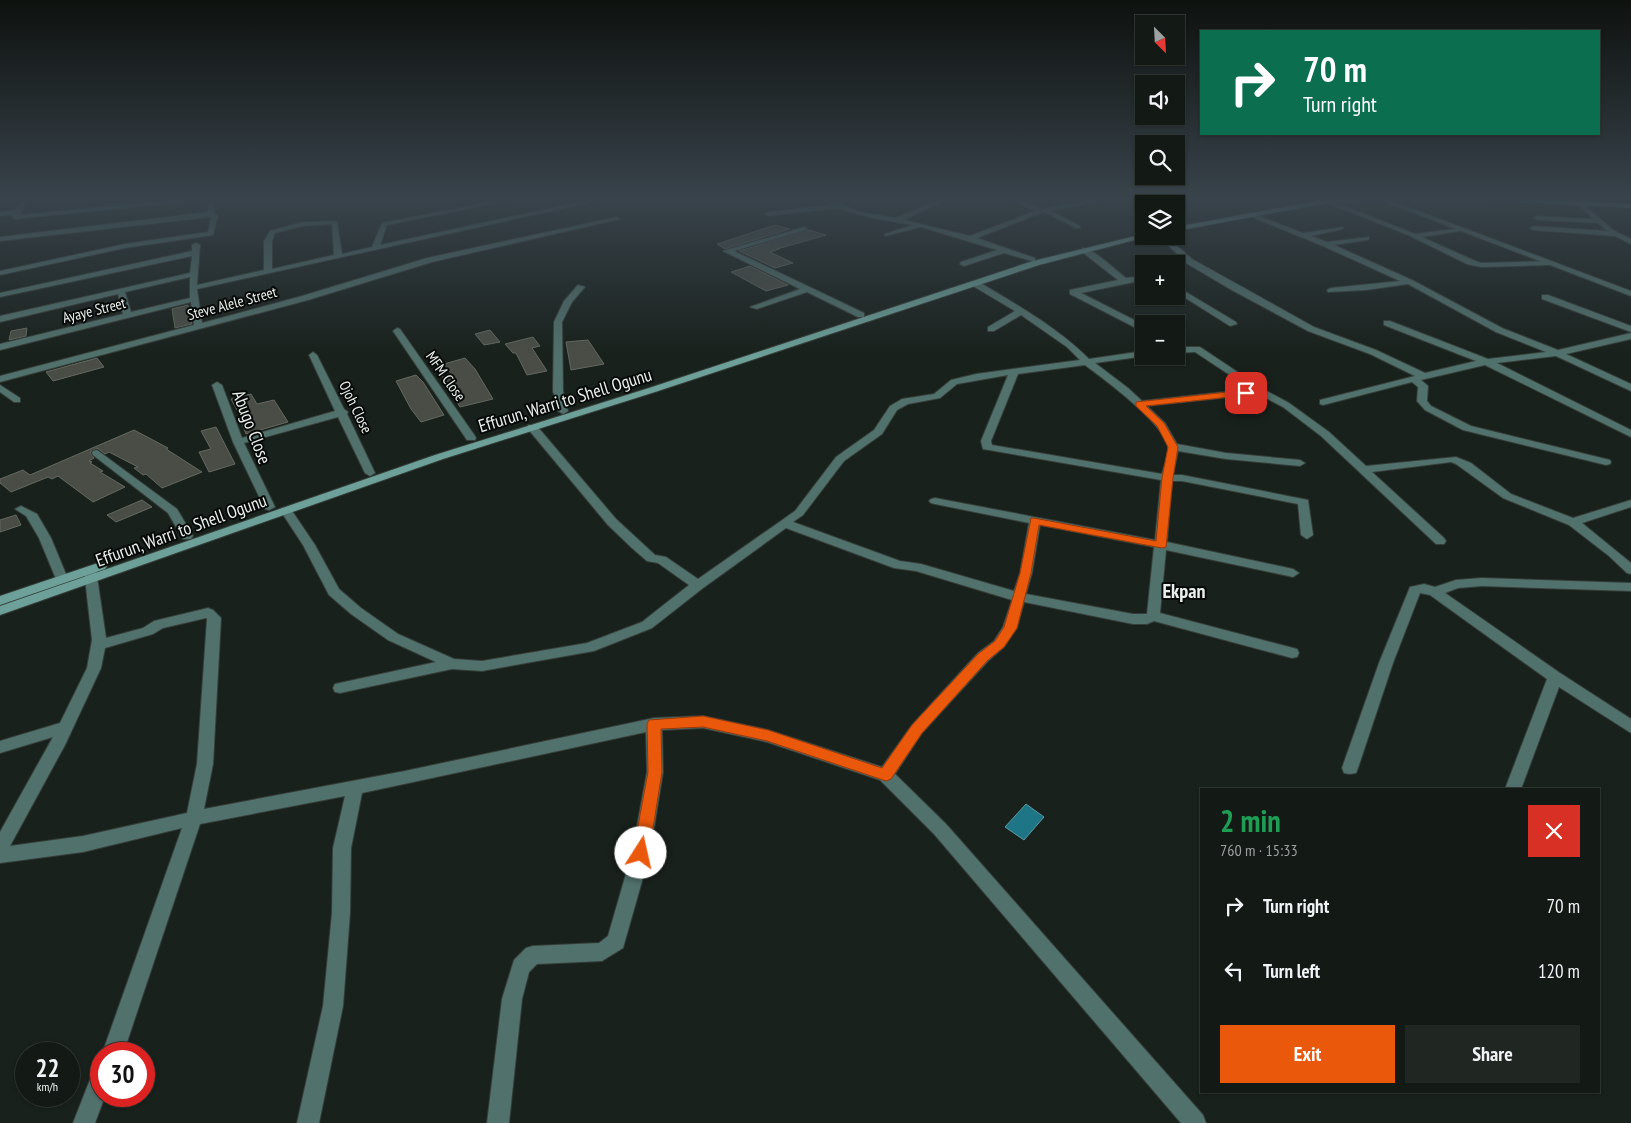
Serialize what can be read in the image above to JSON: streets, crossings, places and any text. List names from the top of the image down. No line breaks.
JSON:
{"streets":{"main road":["Effurun, Warri to Shell Ogunu"],"street":["Steve Alele Street","Ayaye Street","MFM Close","Ojoh Close","Abugo Close"]},"crossings":[["MFM Close","Effurun, Warri to Shell Ogunu"],["Effurun, Warri to Shell Ogunu","Ojoh Close"],["Effurun, Warri to Shell Ogunu","Abugo Close"]],"districts":["Ekpan"],"north":"bottom right","page":{"map_buttons":["+","−"],"turn":["70 m","Turn right"],"heading":["2 min","760 m · 15:33"],"list":[{"name":"Turn right","value":"70 m"},{"name":"Turn left","value":"120 m"}],"buttons":["Exit","Share"],"speed":"22 km/h","limit":"30"}}
